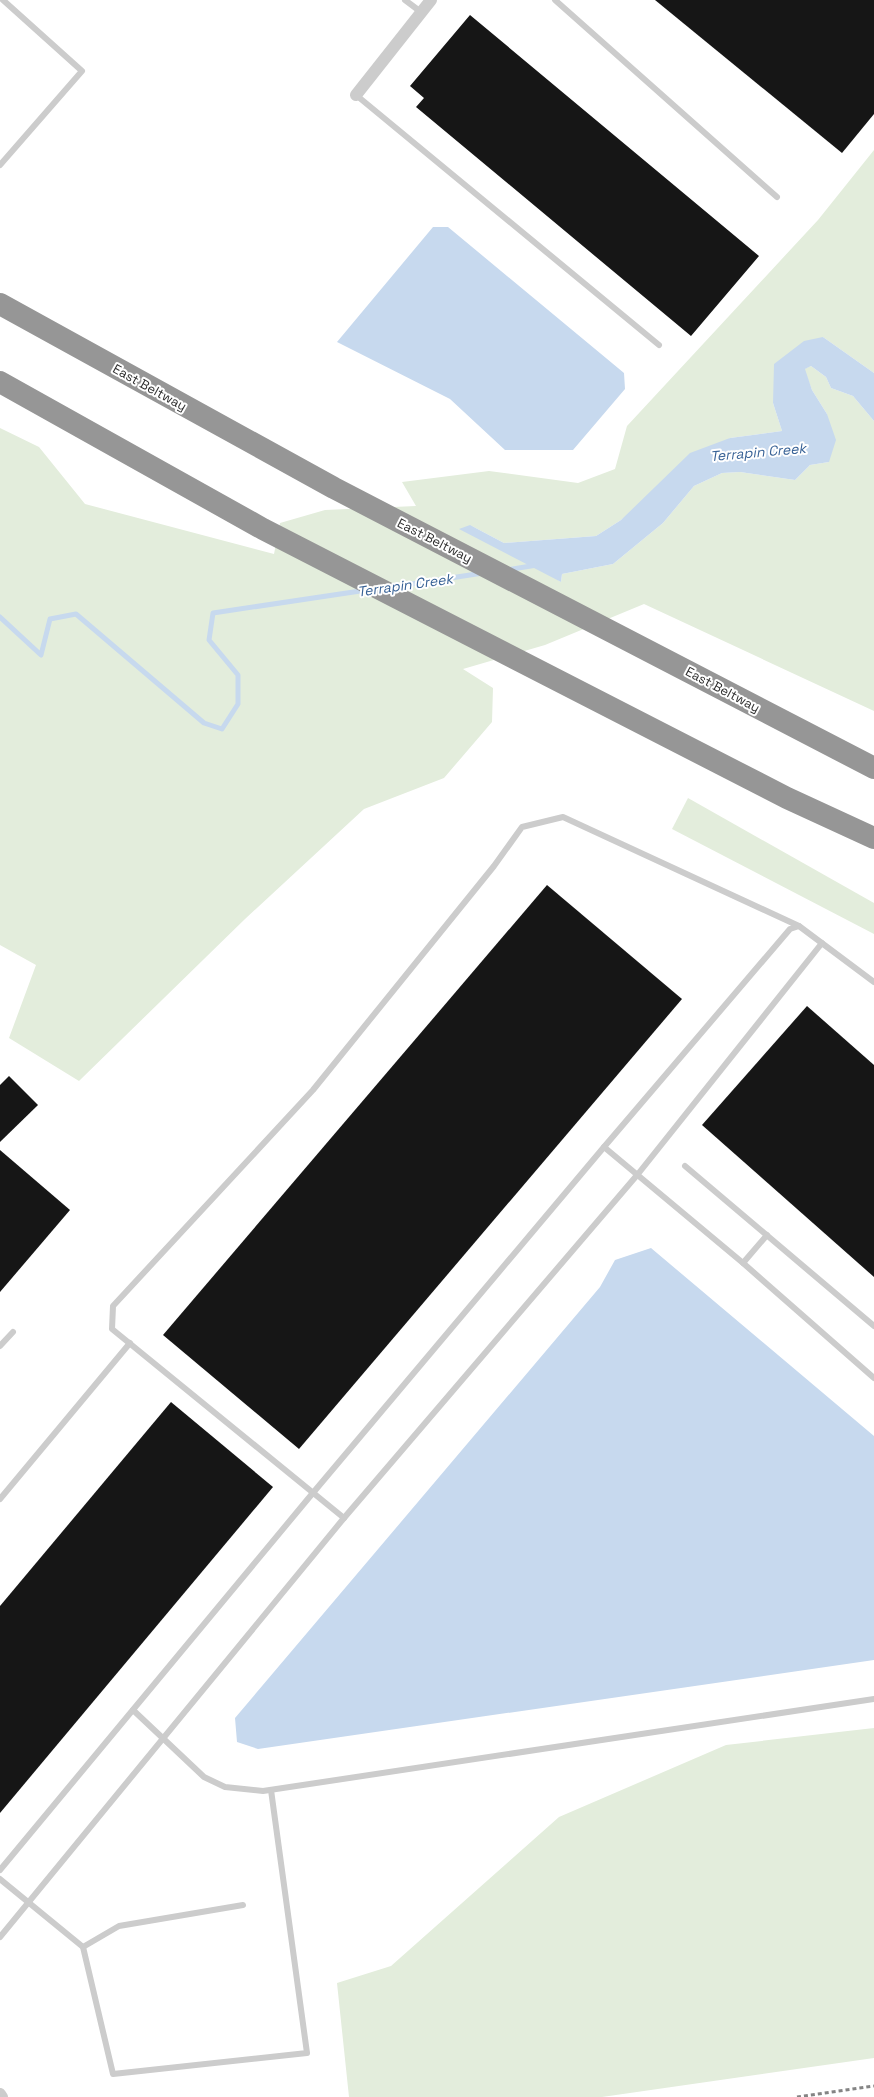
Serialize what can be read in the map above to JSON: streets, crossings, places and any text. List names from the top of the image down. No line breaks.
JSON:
{"streets":{"highway":["East Beltway"]},"water":["Terrapin Creek"]}
